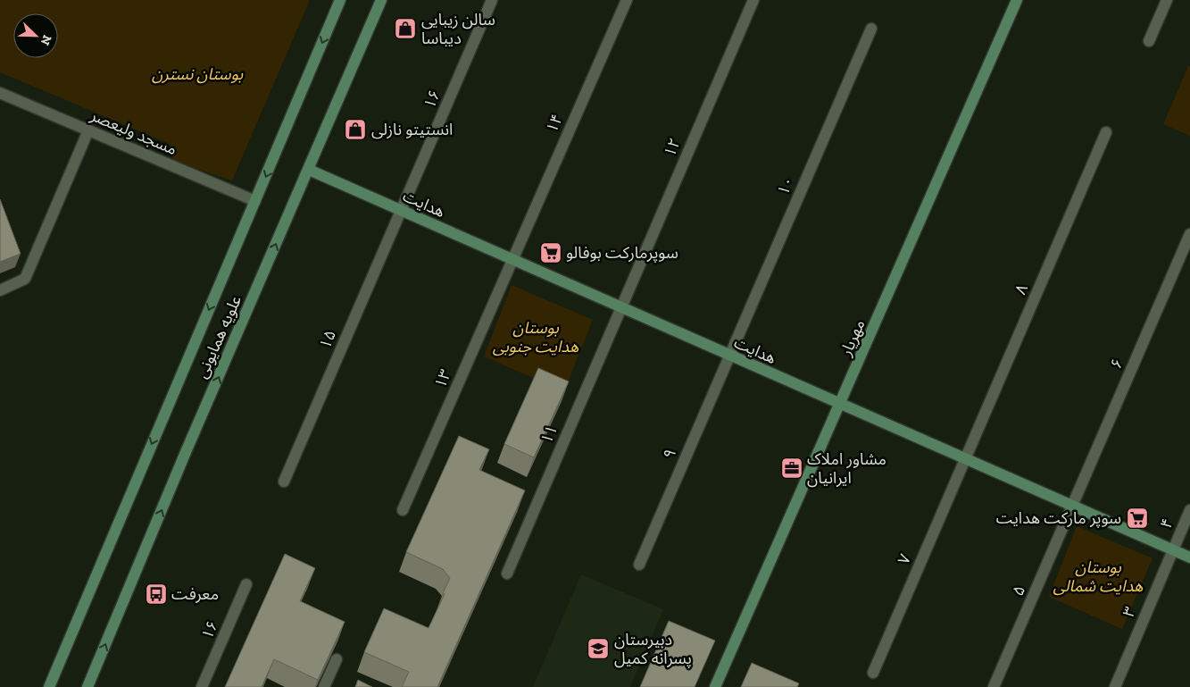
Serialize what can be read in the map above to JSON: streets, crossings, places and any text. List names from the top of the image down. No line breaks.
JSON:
{"streets":{"street":["۱۶","۱۴","مسجد ولیعصر","۱۲","۱۰","هدایت","۸","علویه همایونی","مهریار","۱۵","۶","۱۳","۱۱","۹","۴","۷","۵","۳"]},"crossings":[["۱۶","هدایت"],["۱۶","۱۵"],["۱۴","هدایت"],["۱۴","۱۳"],["مسجد ولیعصر","علویه همایونی"],["۱۲","هدایت"],["۱۲","۱۱"],["۱۰","هدایت"],["۱۰","۹"],["هدایت","۸"],["هدایت","علویه همایونی"],["هدایت","مهریار"],["هدایت","۱۵"],["هدایت","۶"],["هدایت","۱۳"],["هدایت","۱۱"],["هدایت","۹"],["هدایت","۴"],["هدایت","۷"],["هدایت","۵"],["هدایت","۳"],["۸","۷"],["۶","۵"],["۴","۳"]],"parks":["بوستان نسترن","بوستان هدایت جنوبی","بوستان هدایت شمالی"],"places":{"shop":["سالن زیبایی دیباسا","انستیتو نازلی"],"supermarket":["سوپرمارکت بوفالو","سوپر مارکت هدایت"],"office":["مشاور املاک ایرانیان"],"bus stop":["معرفت"],"school or university":["دبیرستان پسرانه کمیل"]},"north":"bottom right"}
